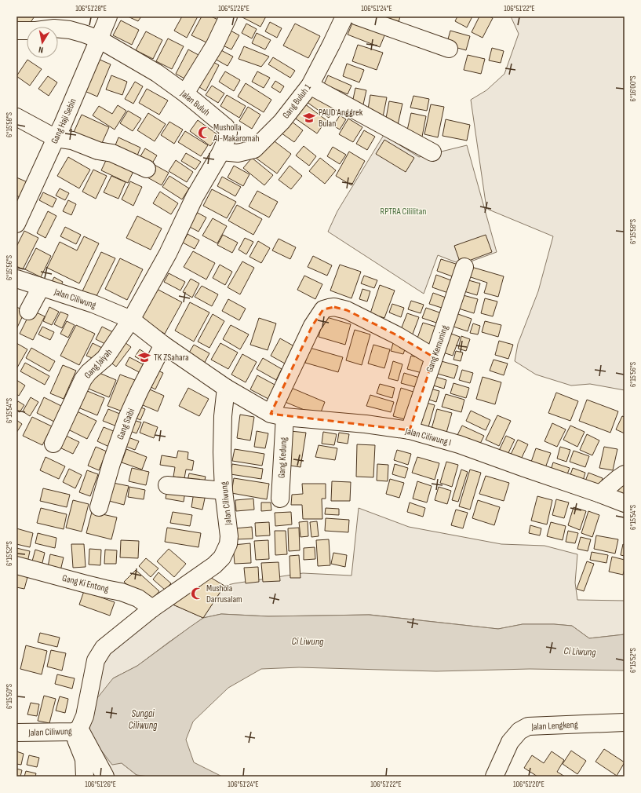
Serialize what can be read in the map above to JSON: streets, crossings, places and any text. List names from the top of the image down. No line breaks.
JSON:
{"streets":{"street":["Gang Buluh 1","Jalan Buluh","Gang Haji Sebin","Jalan Ciliwung","Gang Kemuning","Gang Jaiyah","Gang Saibi","Jalan Ciliwung I","Gang Kedung","Gang Ki Entong","Jalan Lengkeng"]},"crossings":[["Gang Buluh 1","Jalan Buluh"],["Jalan Buluh","Gang Haji Sebin"],["Jalan Buluh","Jalan Ciliwung"],["Jalan Buluh","Gang Jaiyah"],["Jalan Ciliwung","Gang Jaiyah"],["Jalan Ciliwung","Gang Saibi"],["Jalan Ciliwung","Jalan Ciliwung I"],["Jalan Ciliwung","Gang Ki Entong"],["Gang Kemuning","Jalan Ciliwung I"],["Jalan Ciliwung I","Gang Kedung"]],"water":["Ci Liwung","Sungai Ciliwung"],"parks":["RPTRA Cililitan"],"places":{"school or university":["PAUD Anggrek Bulan","TK ZSahara"],"mosque":["Musholla Al-Makaromah","Mushola Darrusalam"]},"north":"bottom","coordinates":["106°51'28\"E","106°51'26\"E","106°51'24\"E","106°51'22\"E","6°16'00\"S","6°15'58\"S","6°15'56\"S","6°15'54\"S","6°15'52\"S","6°15'50\"S","106°51'20\"E"]}
